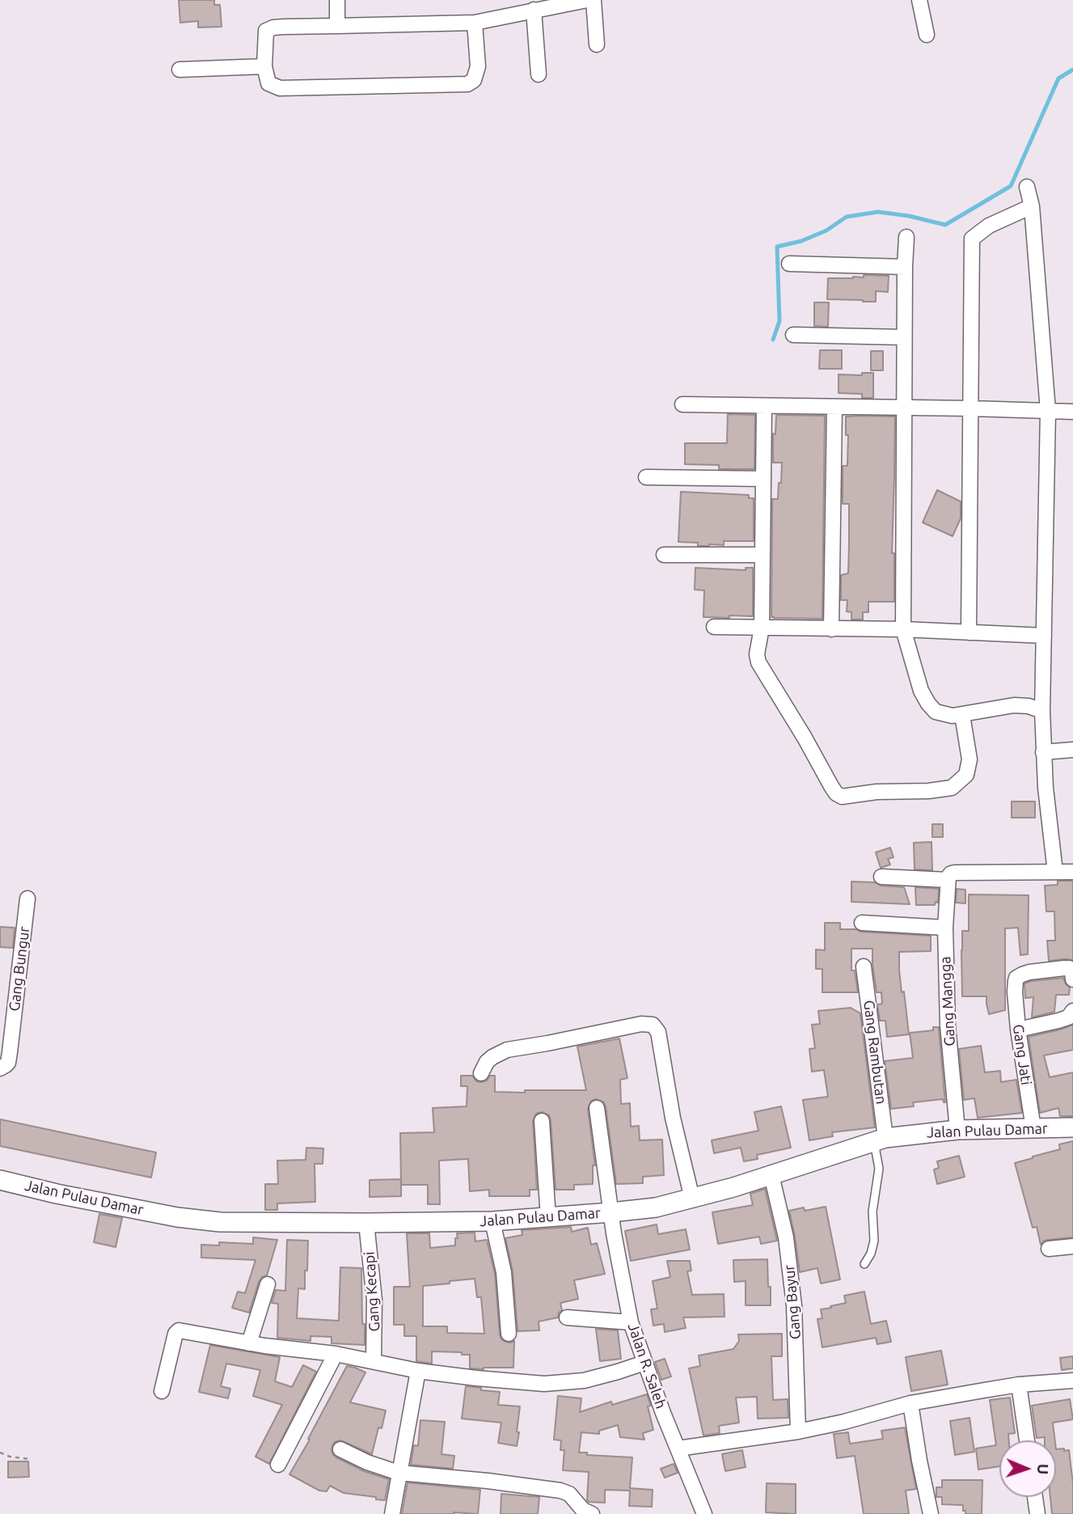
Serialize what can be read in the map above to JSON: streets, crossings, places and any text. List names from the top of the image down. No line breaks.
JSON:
{"streets":{"street":["Gang Bungur","Gang Mangga","Gang Rambutan","Gang Jati","Jalan Pulau Damar","Gang Kecapi","Gang Bayur","Jalan R. Saleh"]},"crossings":[["Gang Mangga","Jalan Pulau Damar"],["Gang Rambutan","Jalan Pulau Damar"],["Gang Jati","Jalan Pulau Damar"],["Jalan Pulau Damar","Gang Kecapi"],["Jalan Pulau Damar","Gang Bayur"],["Jalan Pulau Damar","Jalan R. Saleh"]],"north":"right"}
